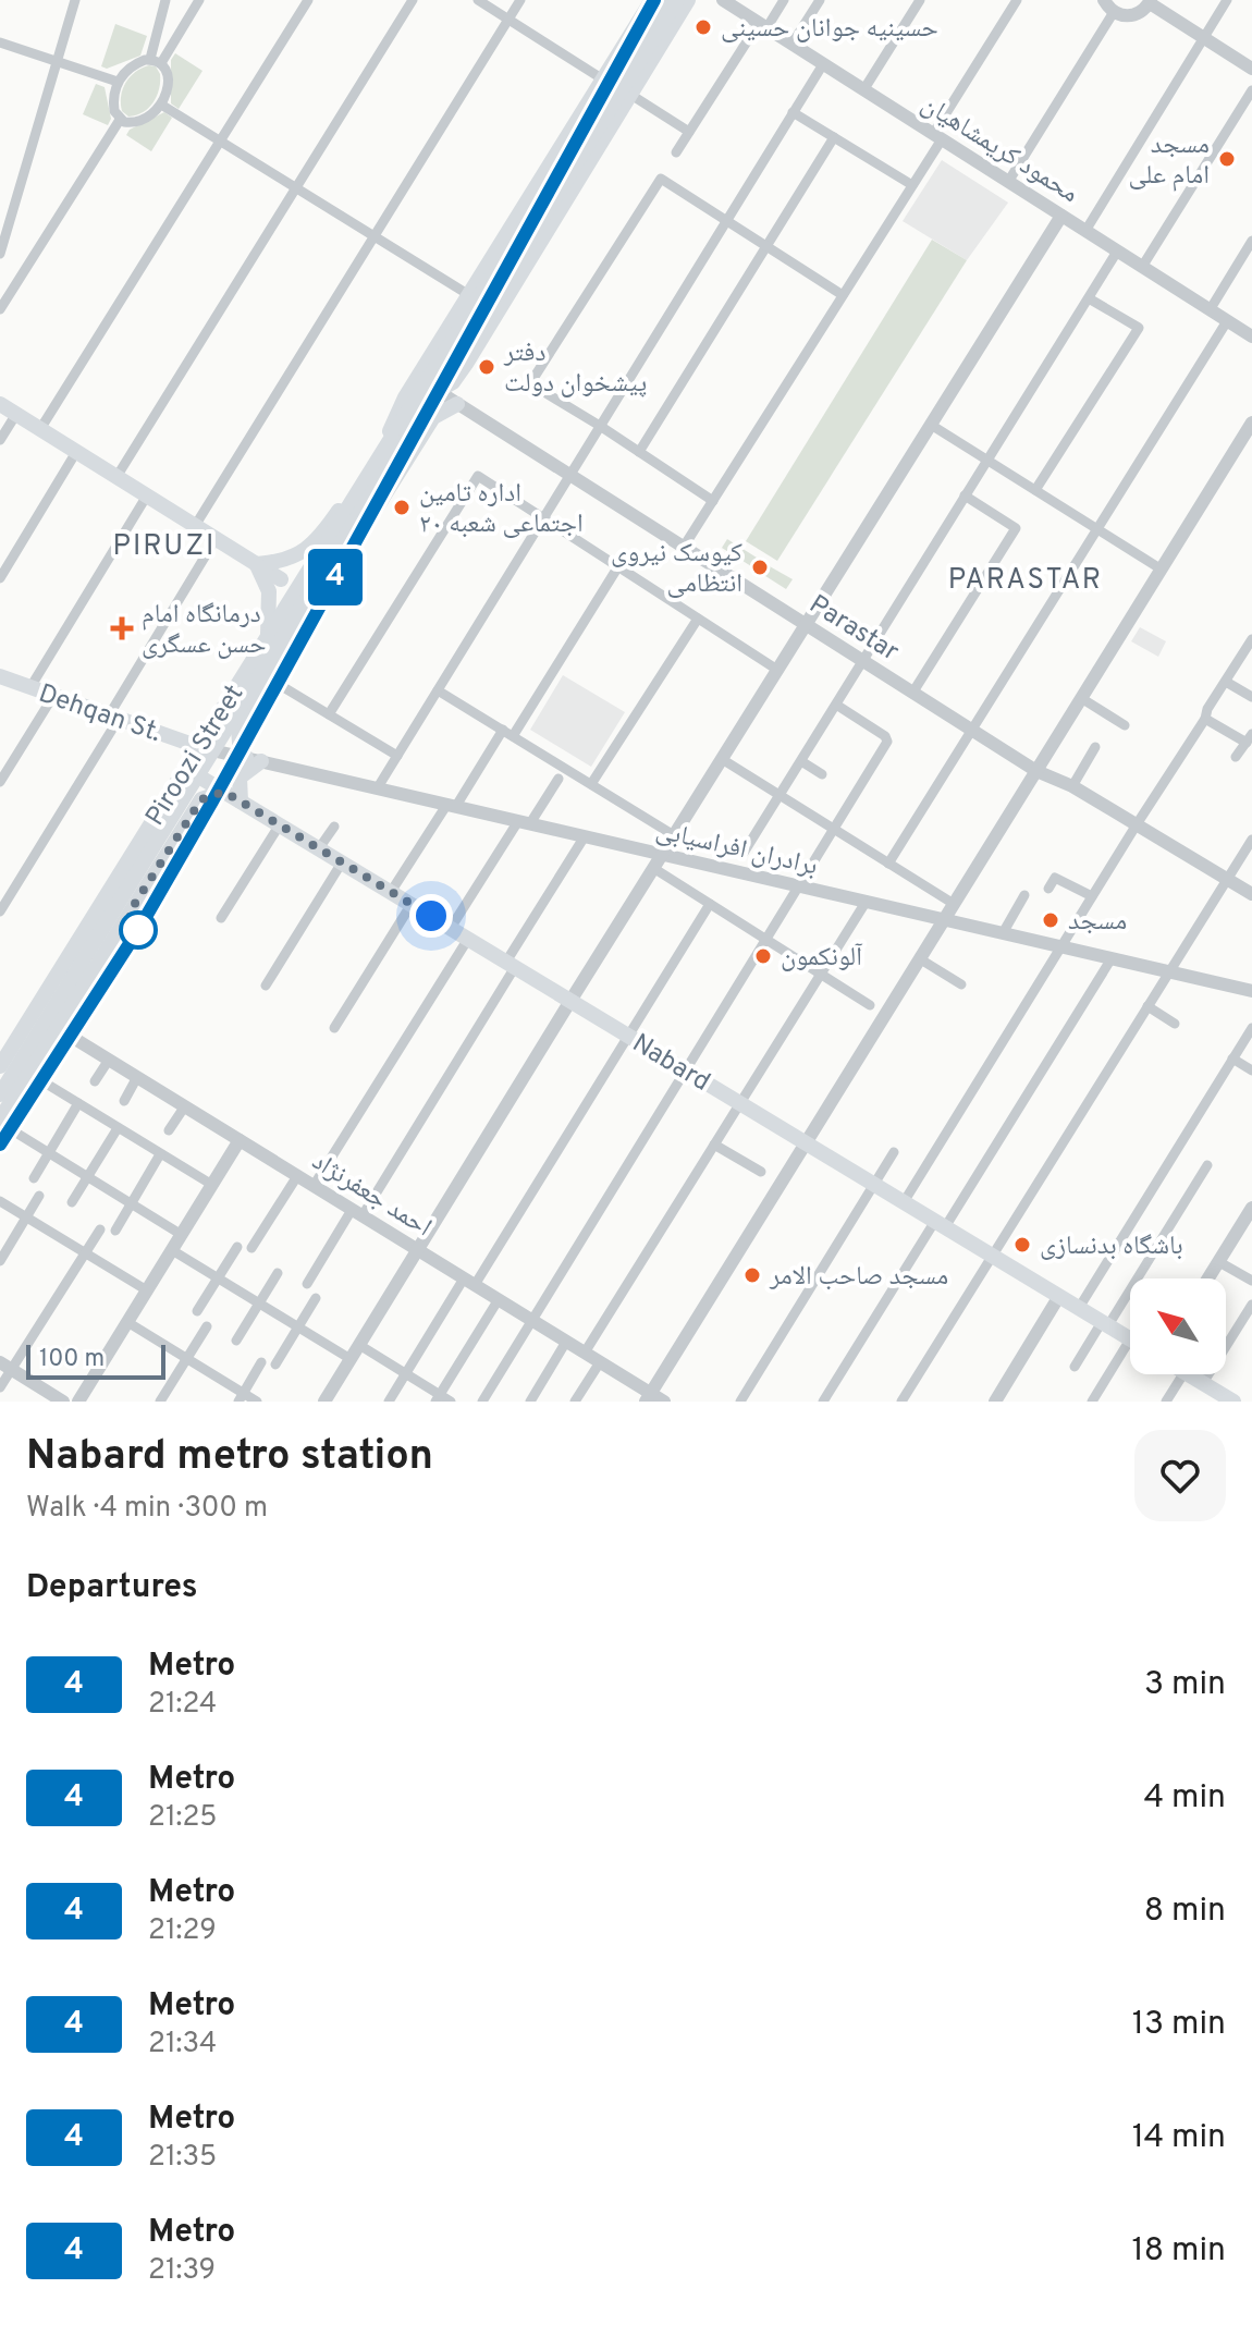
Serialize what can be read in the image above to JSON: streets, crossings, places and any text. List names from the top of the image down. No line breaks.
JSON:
{"streets":{"main road":["Dehqan St.","Piroozi Street","Nabard"],"street":["محمود کریمشاهیان","Parastar","برادران افراسیابی","احمد جعفرنژاد"]},"crossings":[["Parastar","Piroozi Street"],["Dehqan St.","Piroozi Street"],["Dehqan St.","برادران افراسیابی"],["Piroozi Street","برادران افراسیابی"],["Piroozi Street","Nabard"],["Piroozi Street","احمد جعفرنژاد"]],"districts":["PIRUZI","PARASTAR"],"places":{"other":["حسینیه جوانان حسینی","مسجد امام علی","دفتر پیشخوان دولت","اداره تامین اجتماعی شعبه ۲۰","کیوسک نیروی انتظامی","مسجد","آلونکمون","باشگاه بدنسازی","مسجد صاحب الامر"],"health":["درمانگاه امام حسن عسگری"]},"lines":["metro line 4"],"scale_bar":"100 m","north":"top left","page":{"on_map":"4","scale":"100 m","heading":[["Nabard metro station","Walk · 4 min · 300 m"],"Departures"],"list":[{"mark":"4","name":"Metro","note":"21:24","value":"3 min"},{"mark":"4","name":"Metro","note":"21:25","value":"4 min"},{"mark":"4","name":"Metro","note":"21:29","value":"8 min"},{"mark":"4","name":"Metro","note":"21:34","value":"13 min"},{"mark":"4","name":"Metro","note":"21:35","value":"14 min"},{"mark":"4","name":"Metro","note":"21:39","value":"18 min"}]}}
